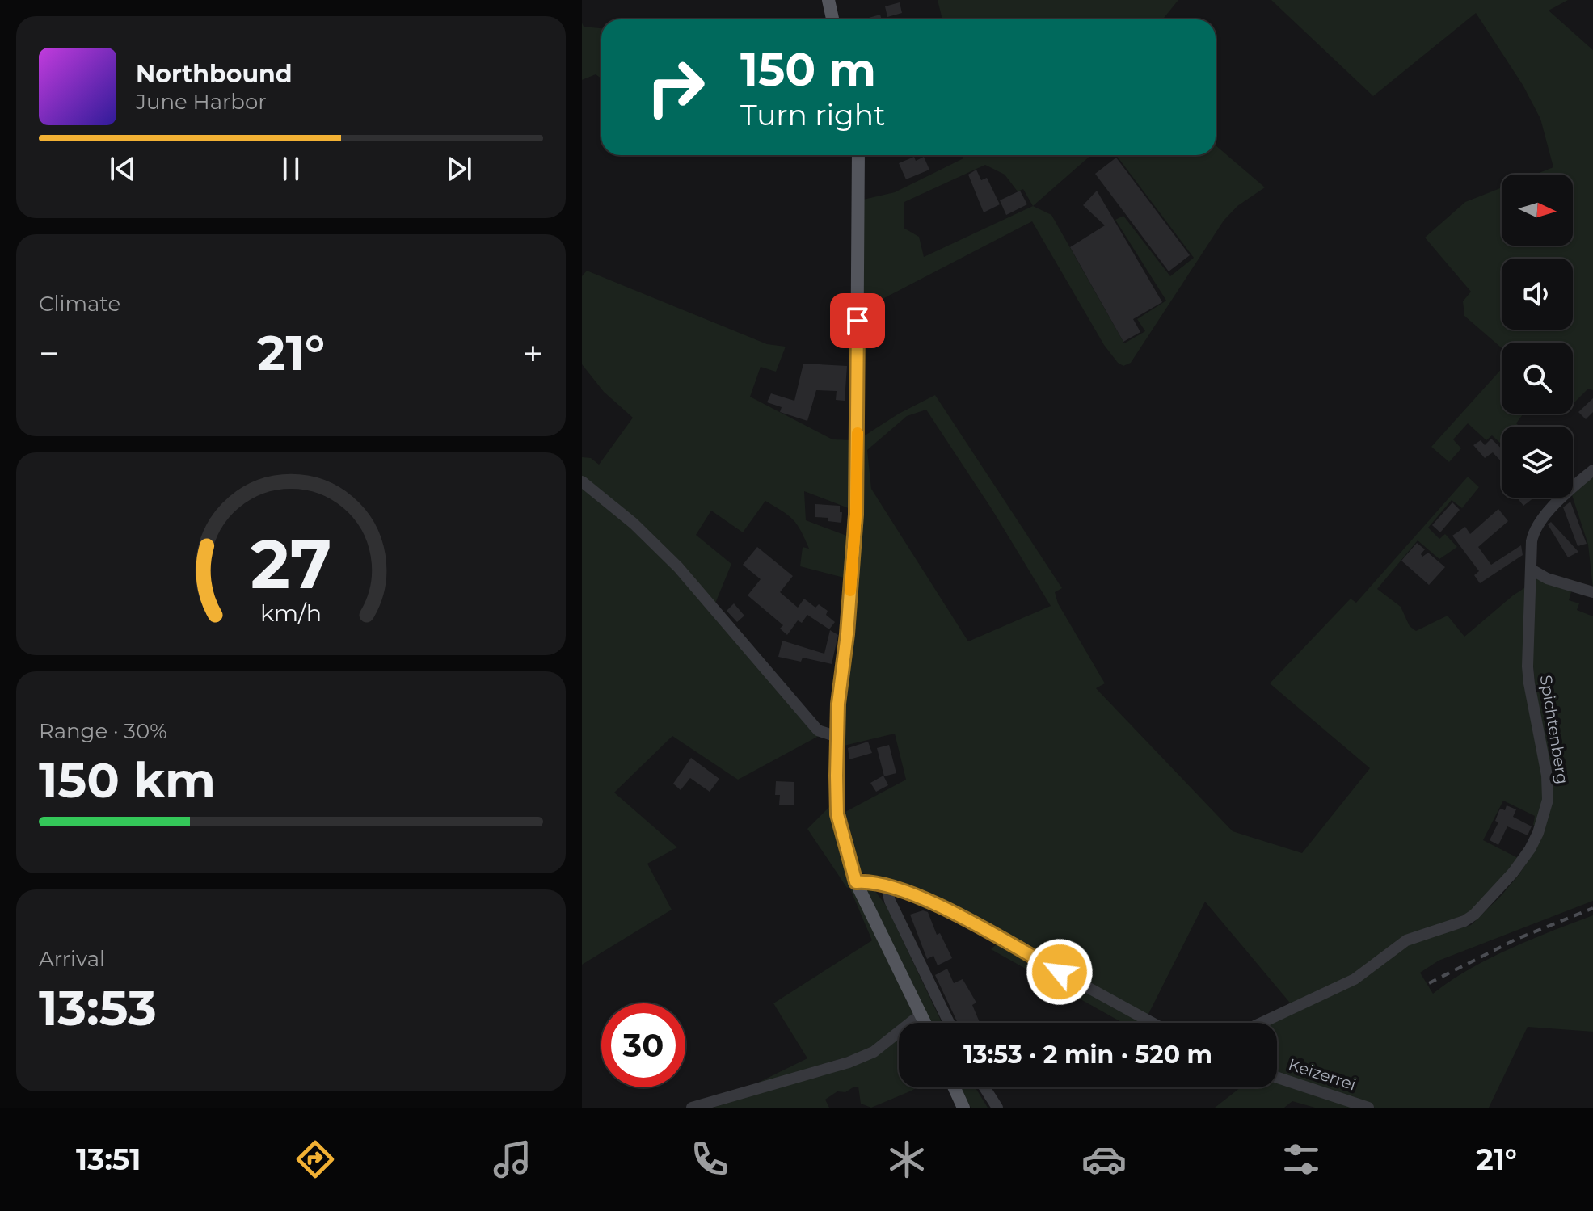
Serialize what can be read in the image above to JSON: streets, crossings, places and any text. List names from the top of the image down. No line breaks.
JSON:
{"streets":{"street":["Spichtenberg","Keizerrei"]},"north":"right","page":{"turn":["150 m","Turn right"],"song":["Northbound","June Harbor"],"tile":["Climate",["Range · 30%","150 km"],["Arrival","13:53"]],"heat":["−","21°","+"],"limit":"30","trip":"13:53 · 2 min · 520 m","tabs":["13:51","21°"],"gauge":["27","km/h"]}}
